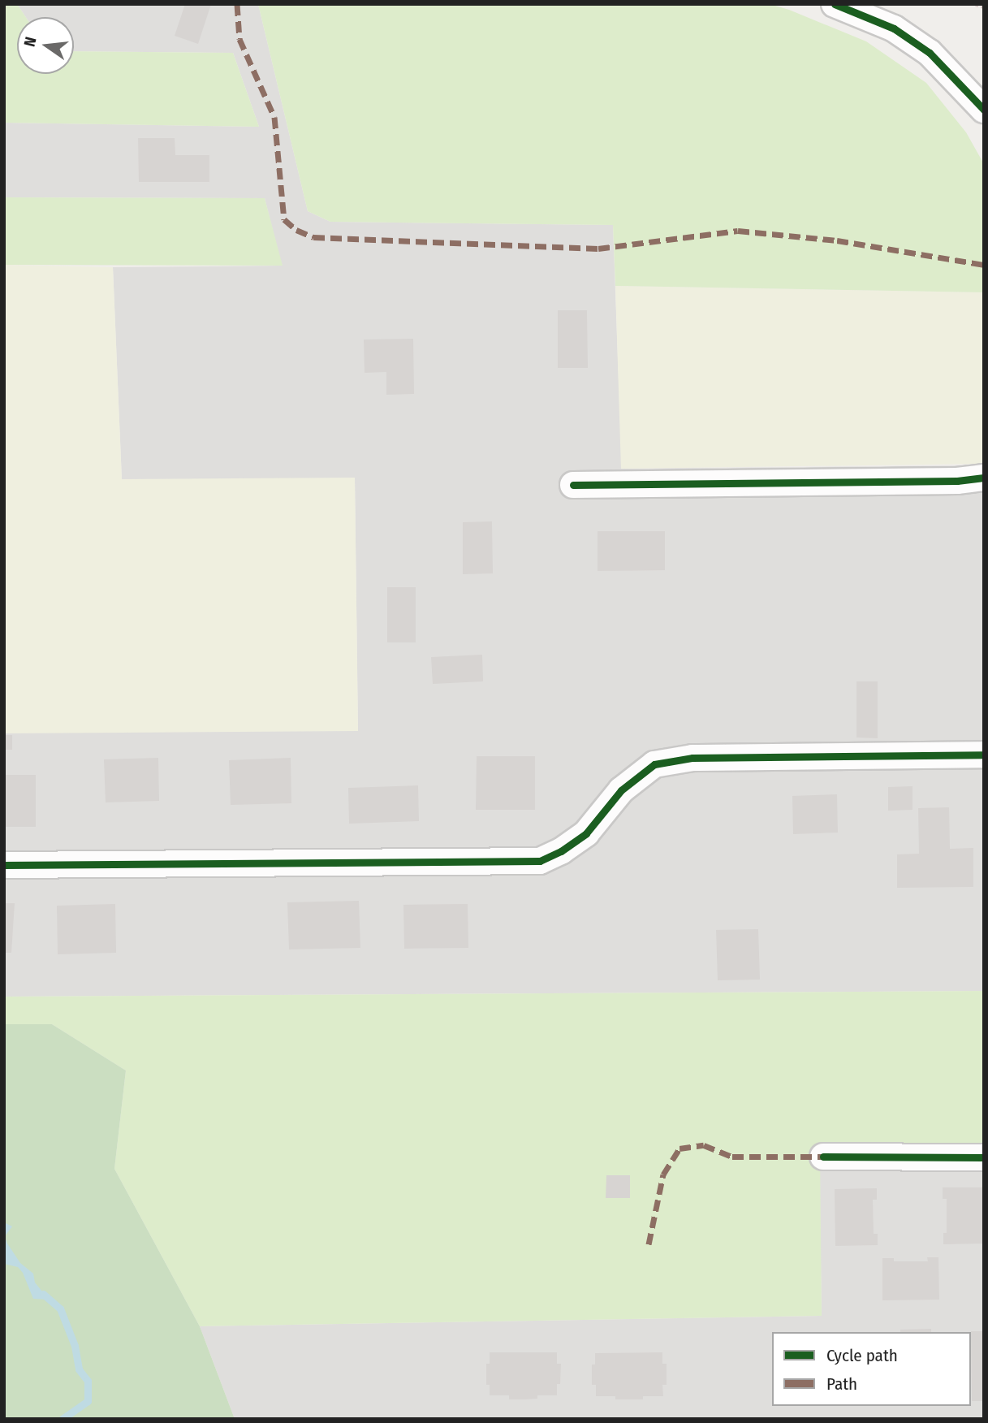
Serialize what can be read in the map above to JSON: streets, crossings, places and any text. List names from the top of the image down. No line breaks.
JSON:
{"legend":["Cycle path","Path"],"north":"left"}
